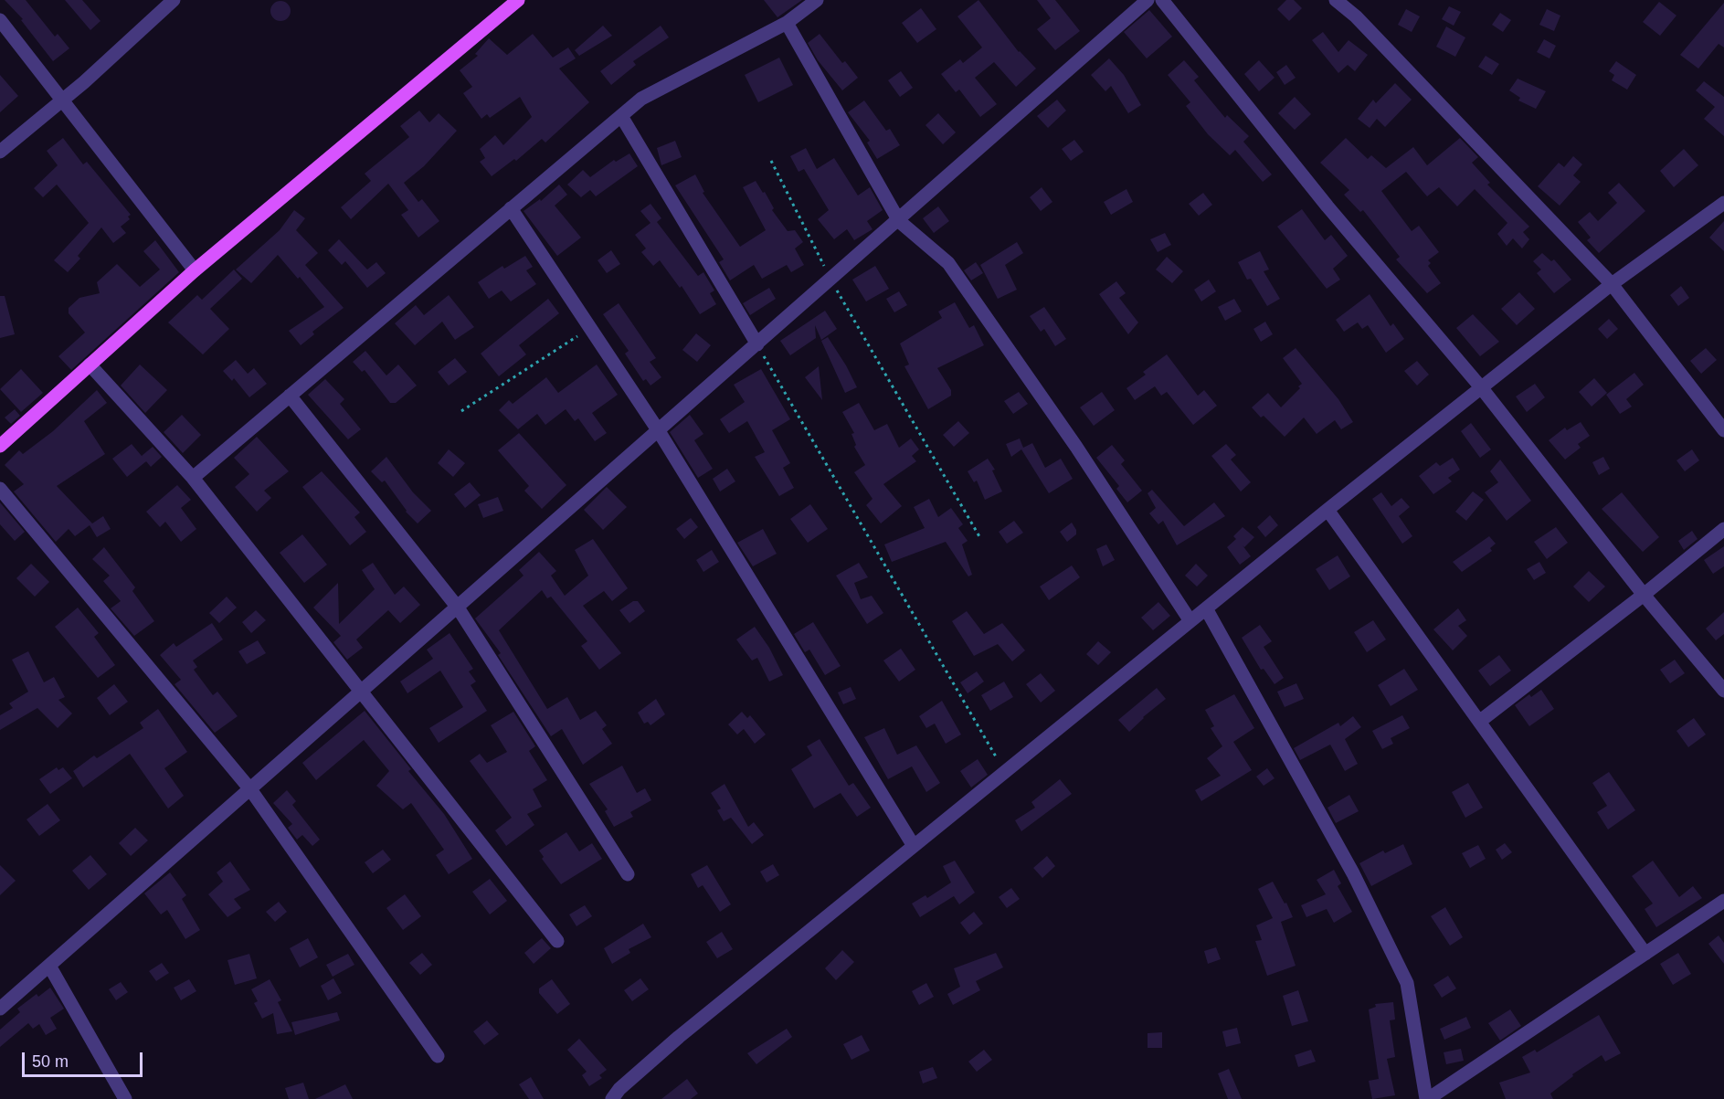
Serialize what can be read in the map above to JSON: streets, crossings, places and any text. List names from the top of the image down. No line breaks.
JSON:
{"scale_bar":"50 m"}
